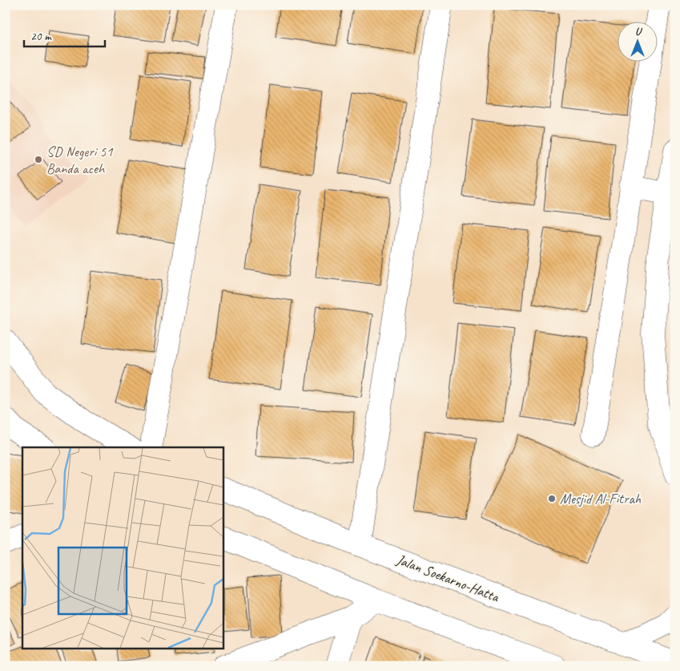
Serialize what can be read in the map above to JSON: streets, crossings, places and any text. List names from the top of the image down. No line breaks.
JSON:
{"streets":{"main road":["Jalan Soekarno-Hatta"]},"places":["SD Negeri 51 Banda aceh","Mesjid Al-Fitrah"],"scale_bar":"20 m","north":"top"}
